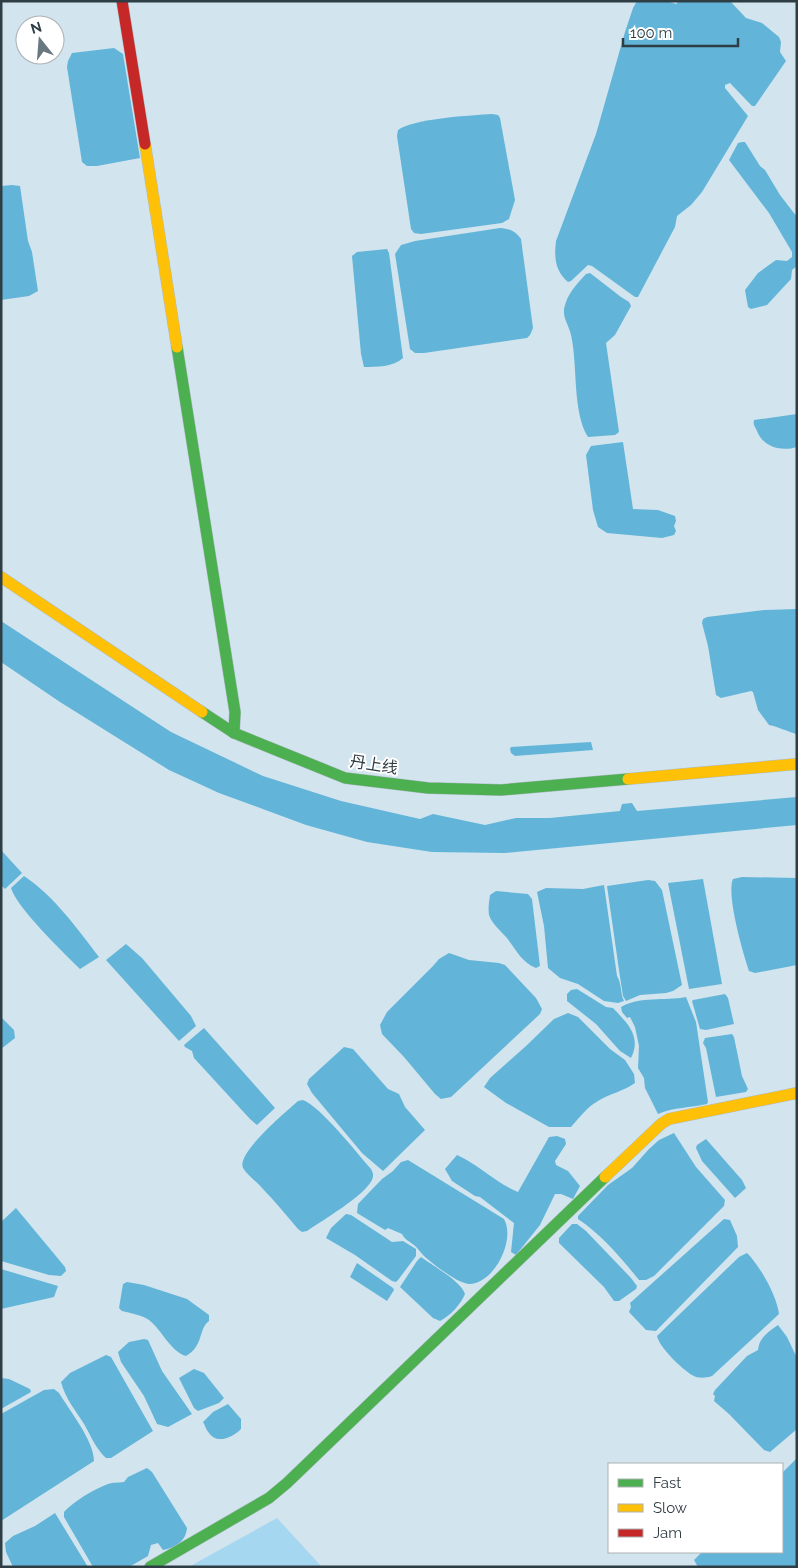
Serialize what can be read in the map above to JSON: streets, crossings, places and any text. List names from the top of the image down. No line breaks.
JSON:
{"streets":{"street":["丹上线"]},"legend":["Fast","Slow","Jam"],"scale_bar":"100 m","north":"top"}
